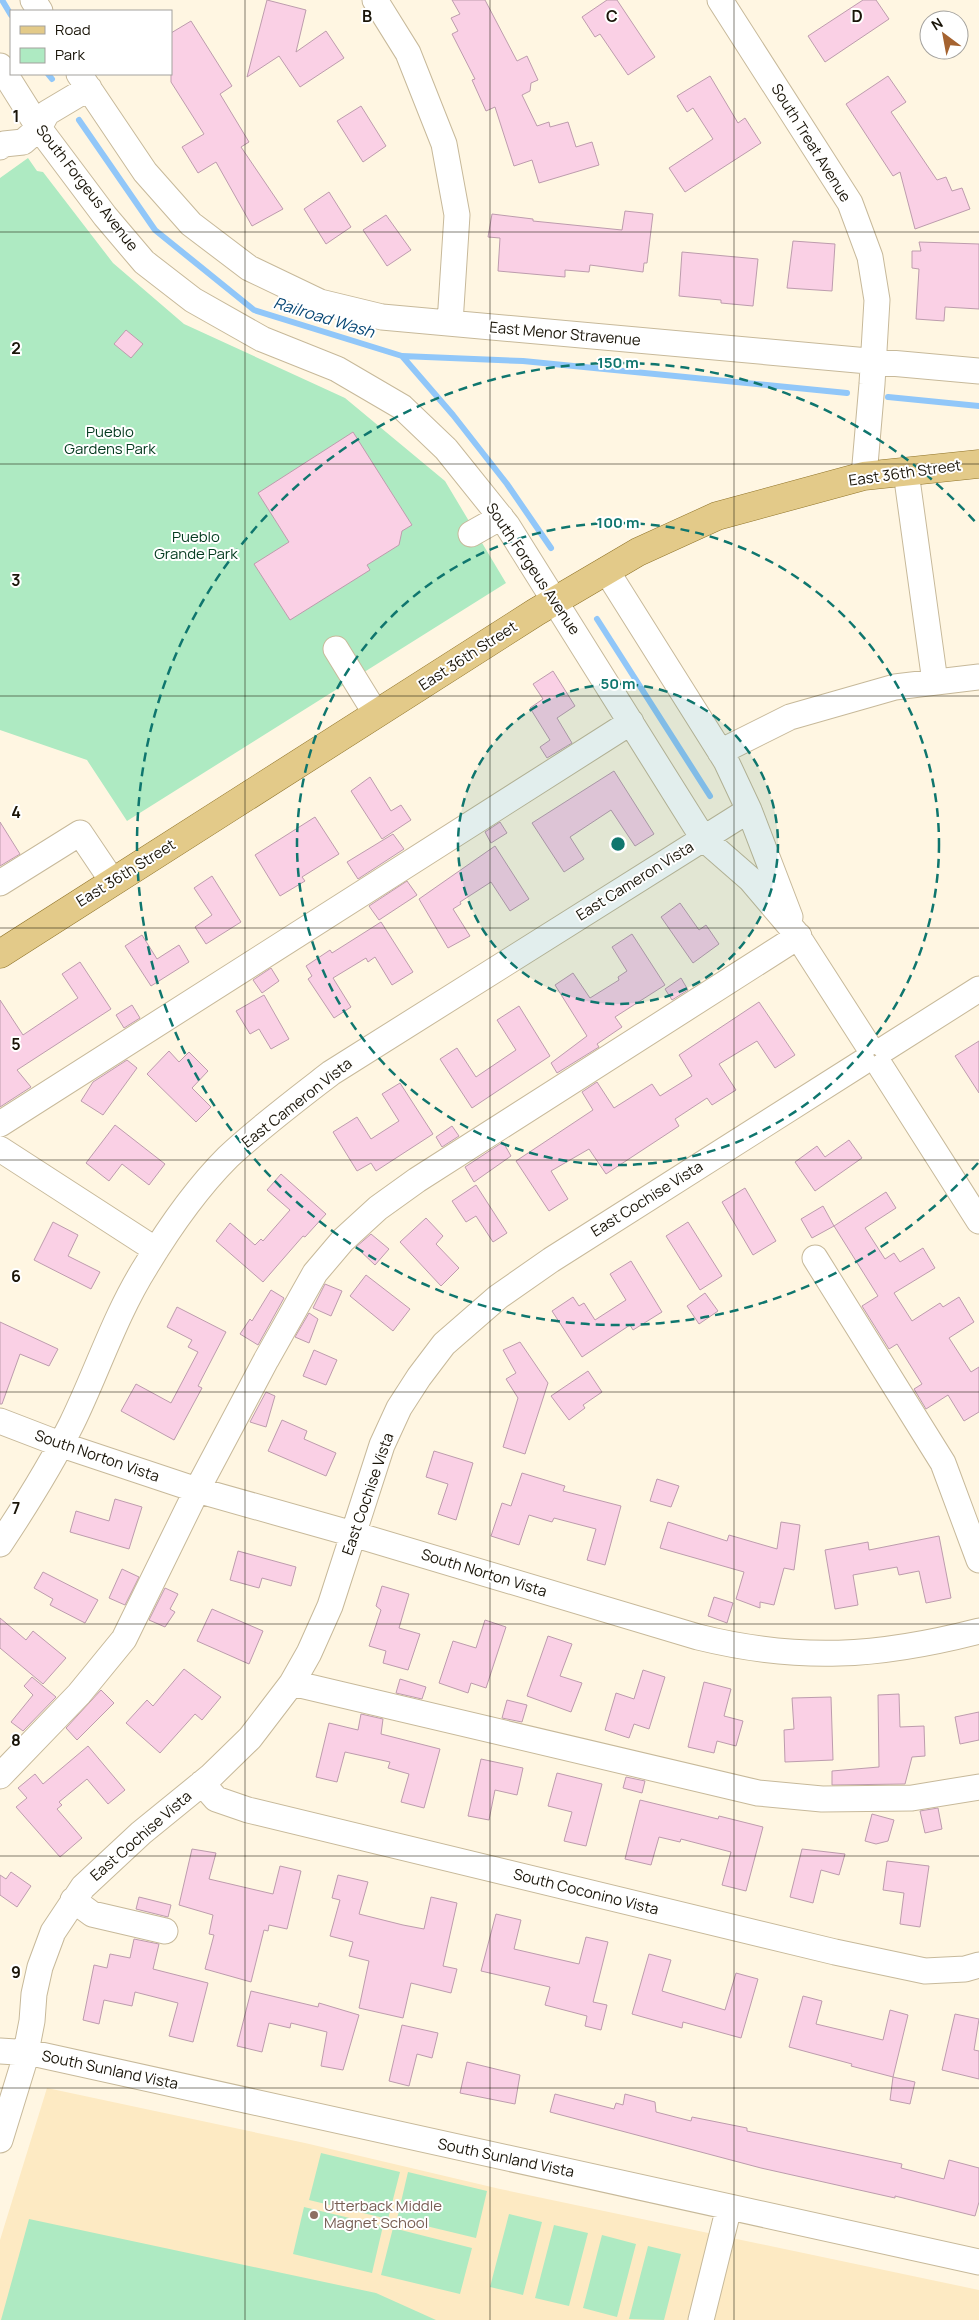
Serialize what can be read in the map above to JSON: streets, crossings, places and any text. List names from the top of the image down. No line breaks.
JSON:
{"streets":{"main road":["East 36th Street"],"street":["South Treat Avenue","South Forgeus Avenue","East Menor Stravenue","East Cameron Vista","East Cochise Vista","South Norton Vista","South Coconino Vista","South Sunland Vista"]},"crossings":[["South Treat Avenue","East Menor Stravenue"],["South Treat Avenue","East 36th Street"],["South Forgeus Avenue","East 36th Street"],["South Forgeus Avenue","East Cameron Vista"],["South Forgeus Avenue","East Cochise Vista"],["East Cameron Vista","South Norton Vista"],["East Cochise Vista","South Norton Vista"],["East Cochise Vista","South Coconino Vista"],["East Cochise Vista","South Sunland Vista"]],"water":["Railroad Wash"],"parks":["Pueblo Gardens Park","Pueblo Grande Park"],"places":["Utterback Middle Magnet School"],"legend":["Road","Park"],"north":"top left","grid":{"columns":["B","C","D"],"rows":["1","2","3","4","5","6","7","8","9"]},"rings":["150 m","100 m","50 m"]}
